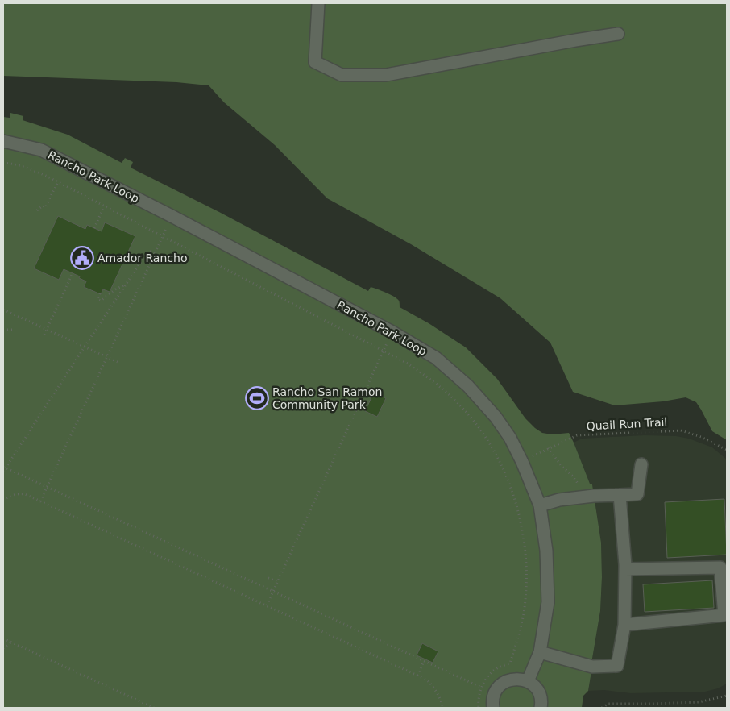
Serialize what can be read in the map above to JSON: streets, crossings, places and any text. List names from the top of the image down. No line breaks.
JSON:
{"streets":{"lane":["Rancho Park Loop"],"path":["Quail Run Trail"]},"places":{"public building":["Amador Rancho"],"sports":["Rancho San Ramon Community Park"]}}
